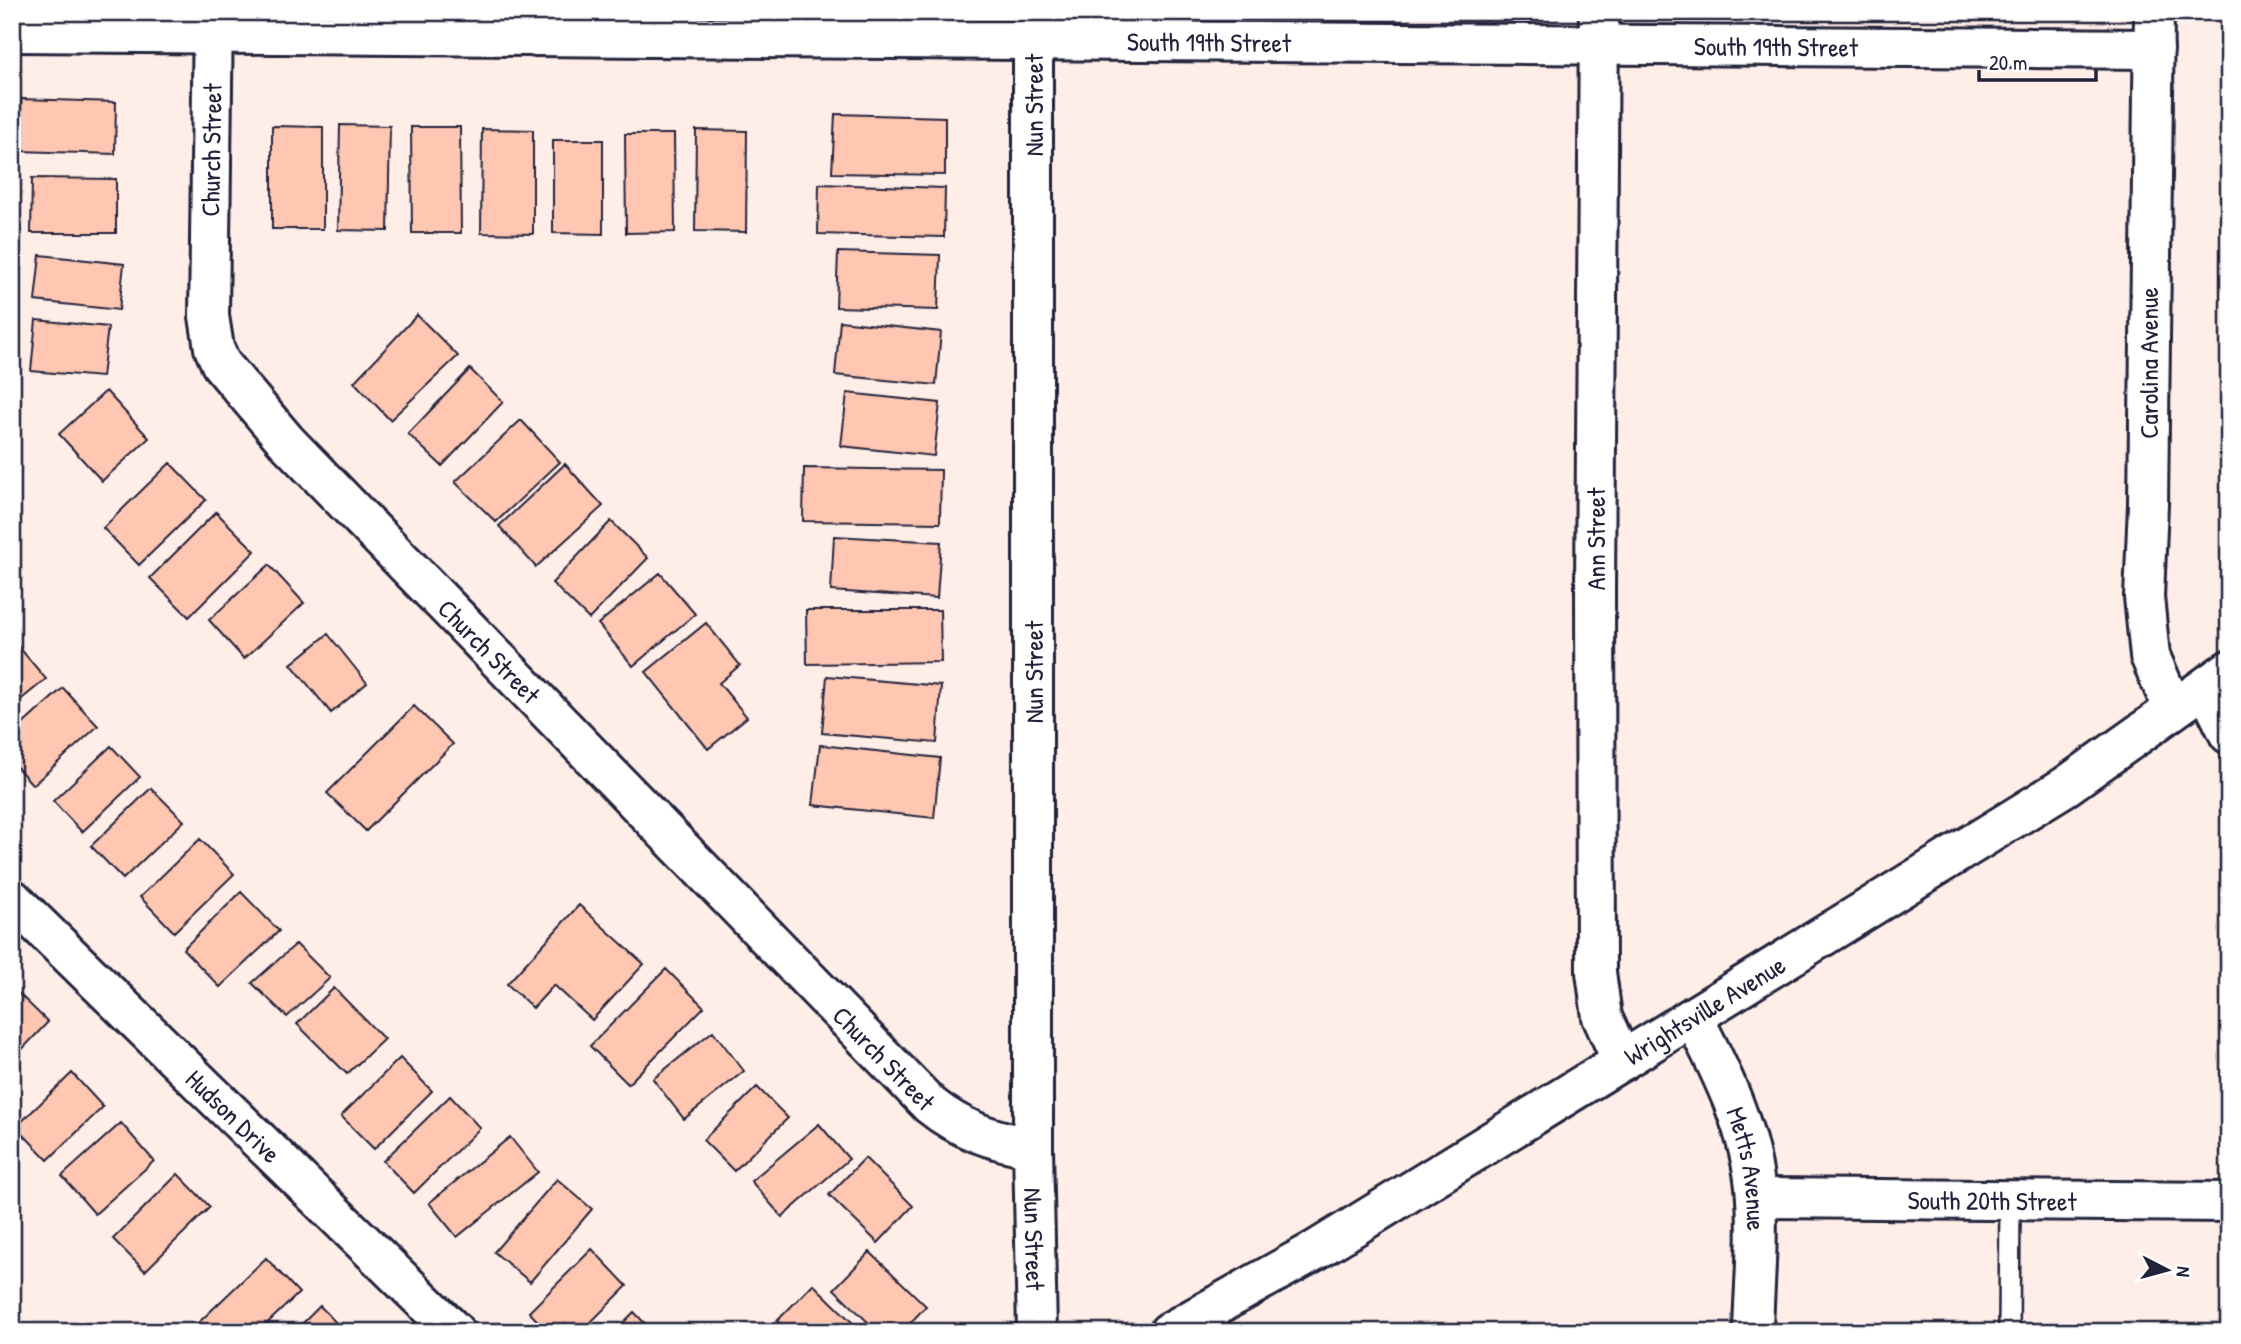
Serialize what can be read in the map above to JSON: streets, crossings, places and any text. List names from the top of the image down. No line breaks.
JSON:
{"streets":{"street":["South 19th Street","Nun Street","Church Street","Carolina Avenue","Ann Street","Wrightsville Avenue","Hudson Drive","Metts Avenue","South 20th Street"]},"crossings":[["South 19th Street","Nun Street"],["South 19th Street","Church Street"],["South 19th Street","Carolina Avenue"],["South 19th Street","Ann Street"],["Nun Street","Church Street"],["Carolina Avenue","Wrightsville Avenue"],["Ann Street","Wrightsville Avenue"],["Wrightsville Avenue","Metts Avenue"],["Metts Avenue","South 20th Street"]],"scale_bar":"20 m","north":"right"}
